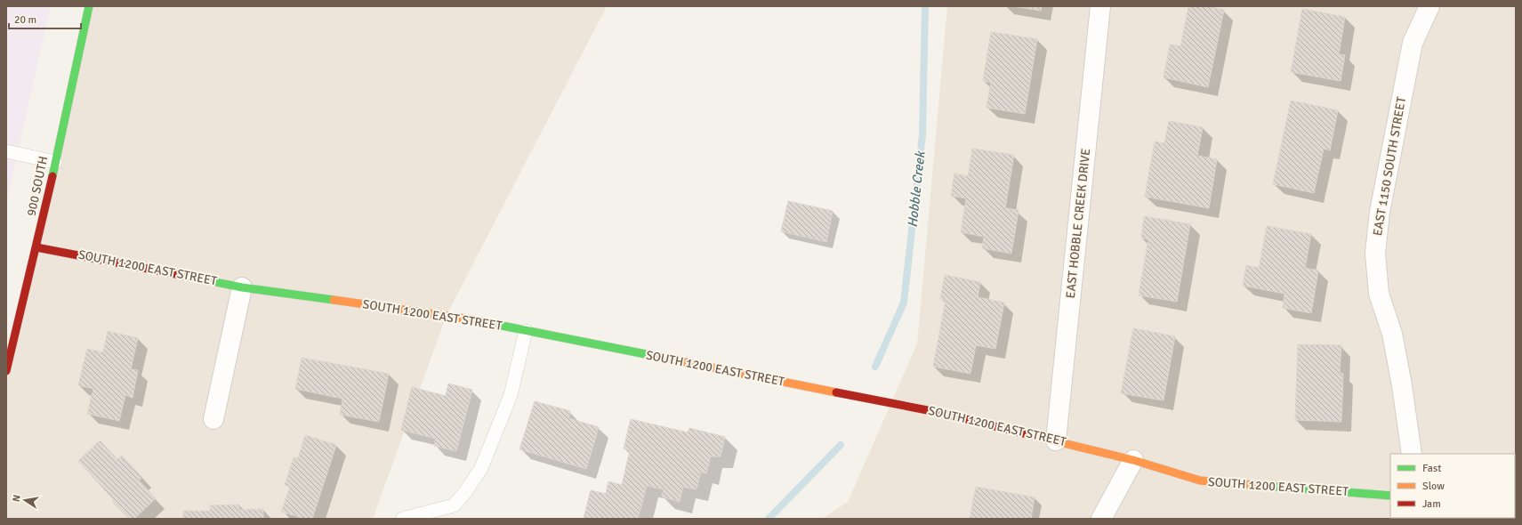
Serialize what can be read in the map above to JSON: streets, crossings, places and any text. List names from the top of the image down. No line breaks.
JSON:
{"streets":{"street":["EAST 1150 SOUTH STREET","900 SOUTH","EAST HOBBLE CREEK DRIVE","SOUTH 1200 EAST STREET"]},"crossings":[["900 SOUTH","SOUTH 1200 EAST STREET"],["EAST HOBBLE CREEK DRIVE","SOUTH 1200 EAST STREET"]],"water":["Hobble Creek"],"legend":["Fast","Slow","Jam"],"scale_bar":"20 m","north":"left"}
